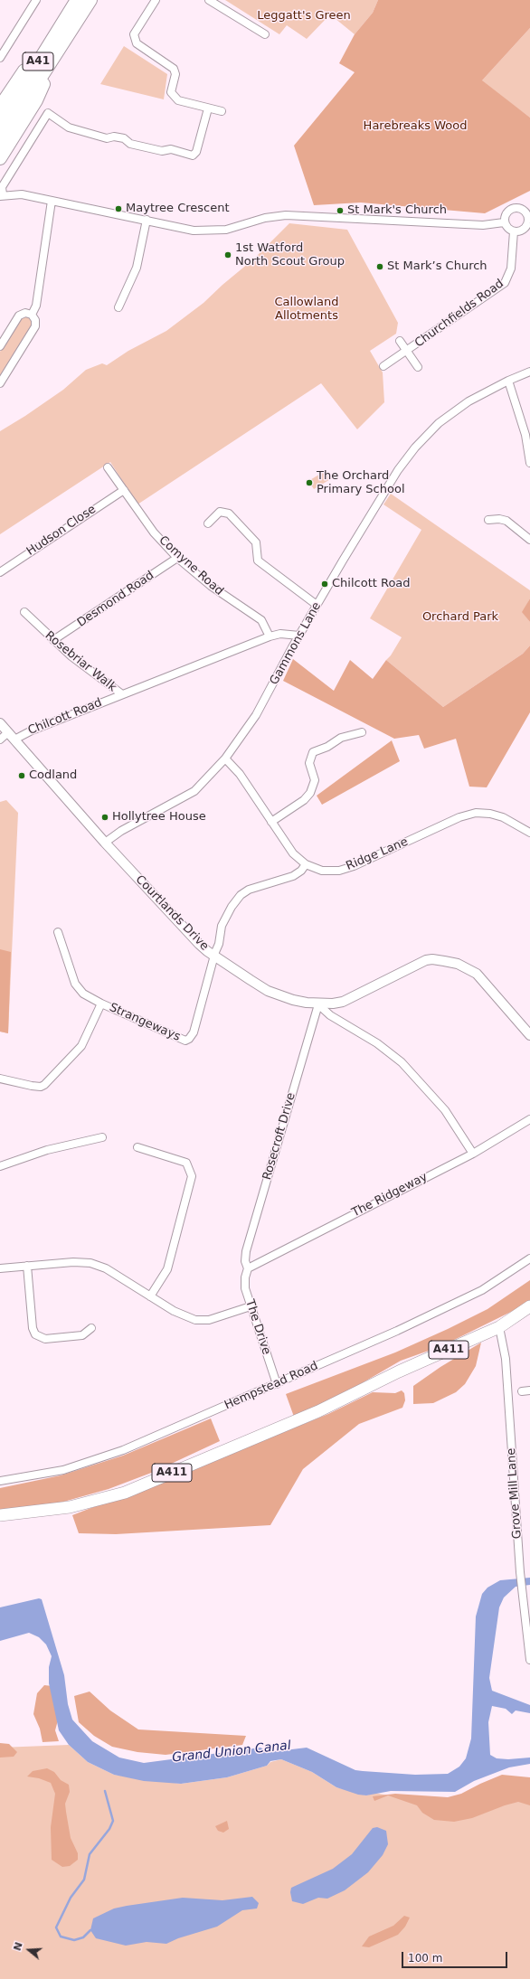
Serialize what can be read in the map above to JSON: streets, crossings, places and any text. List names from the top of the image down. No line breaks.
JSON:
{"streets":{"highway":["A41"],"main road":["A411"],"street":["Churchfields Road","Hudson Close","Comyne Road","Desmond Road","Gammons Lane","Rosebriar Walk","Chilcott Road","Ridge Lane","Courtlands Drive","Strangeways","Rosecroft Drive","The Ridgeway","The Drive","Hempstead Road","Grove Mill Lane"]},"crossings":[["Hudson Close","Comyne Road"],["Comyne Road","Desmond Road"],["Comyne Road","Chilcott Road"],["Desmond Road","Rosebriar Walk"],["Gammons Lane","Chilcott Road"],["Gammons Lane","Ridge Lane"],["Gammons Lane","Courtlands Drive"],["Rosebriar Walk","Chilcott Road"],["Chilcott Road","Courtlands Drive"],["Courtlands Drive","Strangeways"],["Courtlands Drive","Rosecroft Drive"],["Rosecroft Drive","The Ridgeway"],["Rosecroft Drive","The Drive"],["The Ridgeway","The Drive"],["The Drive","Hempstead Road"],["A411","Grove Mill Lane"]],"water":["Grand Union Canal"],"parks":["Leggatt's Green","Harebreaks Wood","Callowland Allotments","Orchard Park"],"places":["Maytree Crescent","St Mark's Church","1st Watford North Scout Group","St Mark’s Church","The Orchard Primary School","Chilcott Road","Codland","Hollytree House"],"scale_bar":"100 m","north":"left"}
